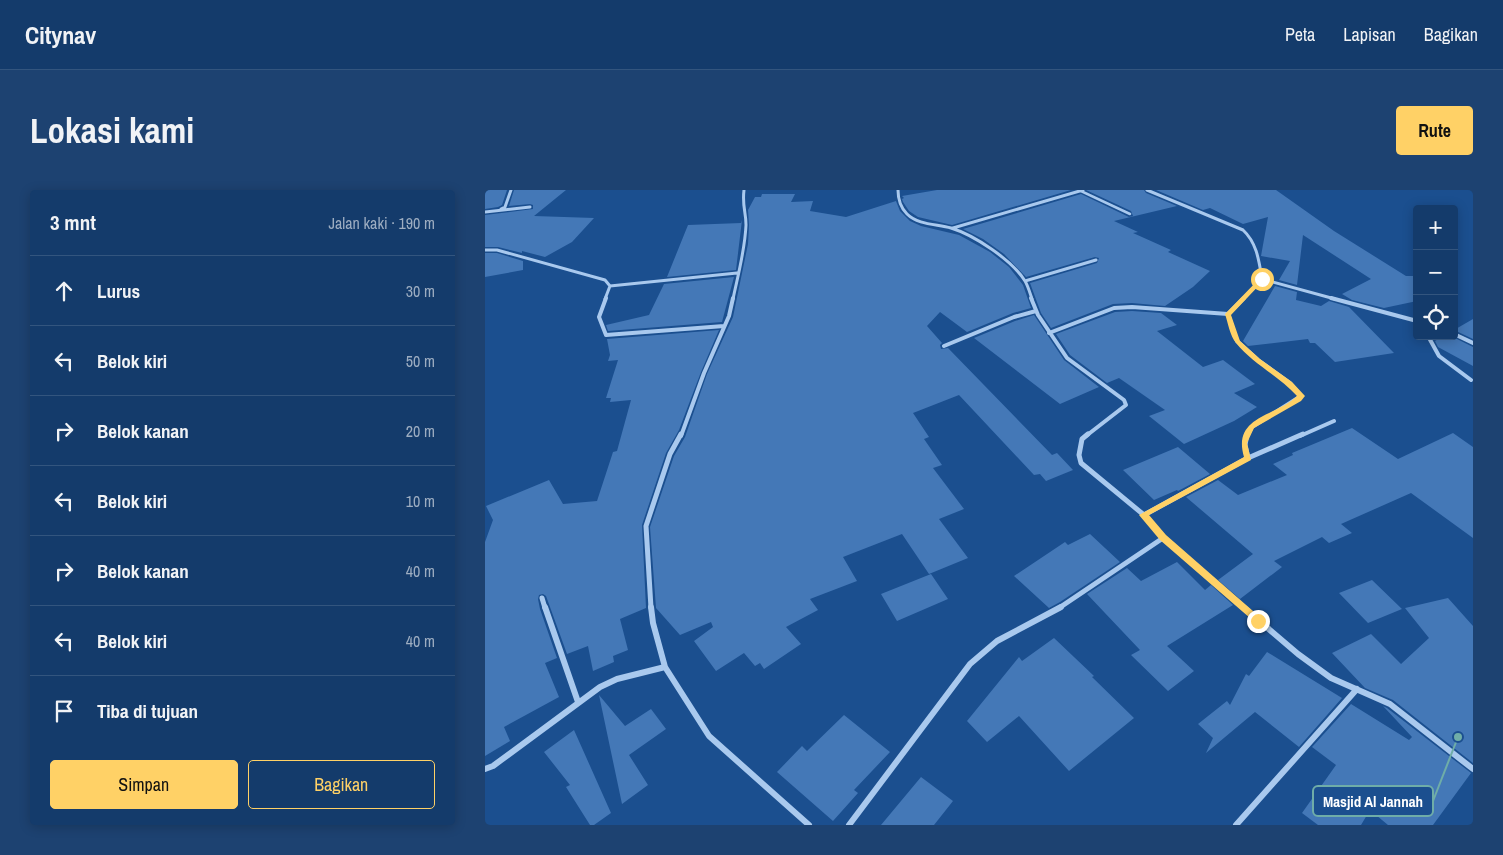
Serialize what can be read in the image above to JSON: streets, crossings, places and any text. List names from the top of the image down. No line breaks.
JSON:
{"places":["Masjid Al Jannah"],"page":{"header":"Citynav","nav":["Peta","Lapisan","Bagikan"],"buttons":["Rute",["Simpan","Bagikan"]],"title":"Lokasi kami","heading":["3 mnt","Jalan kaki · 190 m"],"map_buttons":["+","−"],"list":[["Lurus","30 m"],["Belok kiri","50 m"],["Belok kanan","20 m"],["Belok kiri","10 m"],["Belok kanan","40 m"],["Belok kiri","40 m"],"Tiba di tujuan"]}}
